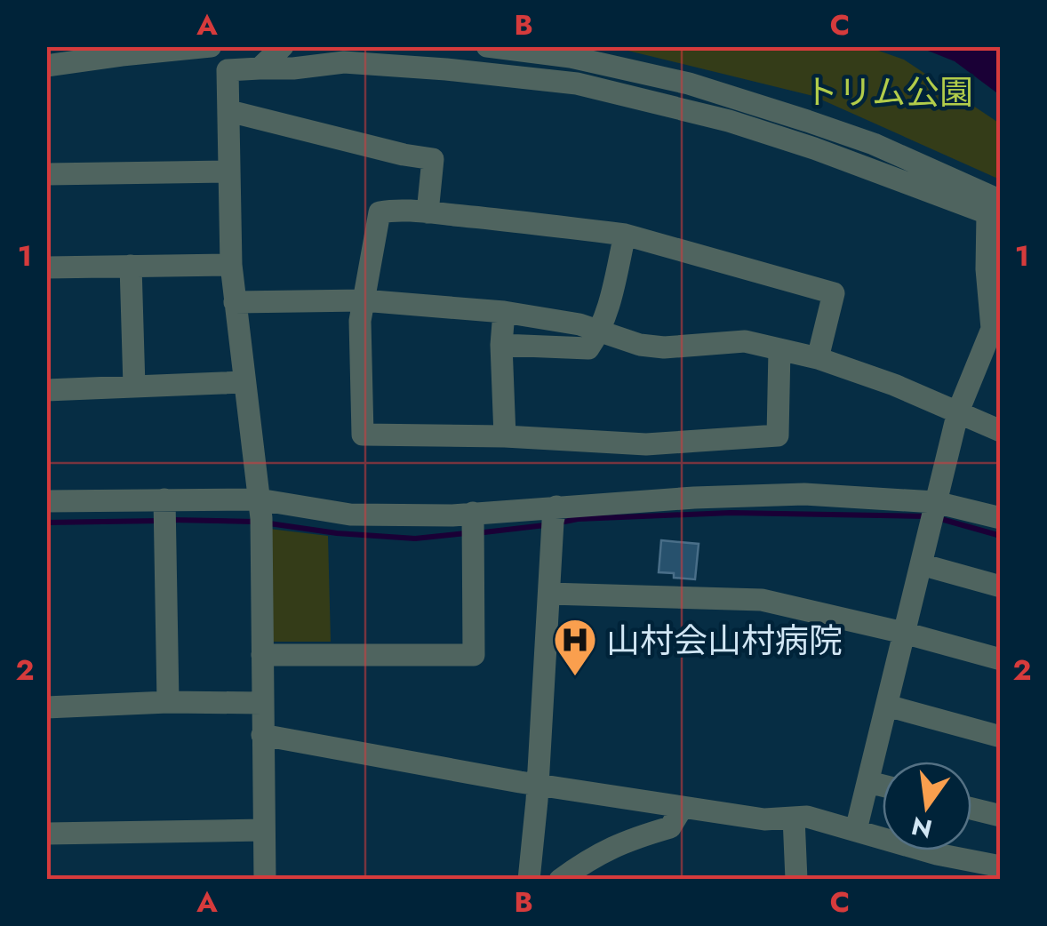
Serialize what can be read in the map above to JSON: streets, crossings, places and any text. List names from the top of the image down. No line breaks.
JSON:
{"parks":["トリム公園"],"places":{"hospital":["山村会山村病院"]},"north":"bottom","grid":{"columns":["A","B","C"],"rows":["1","2"]}}
